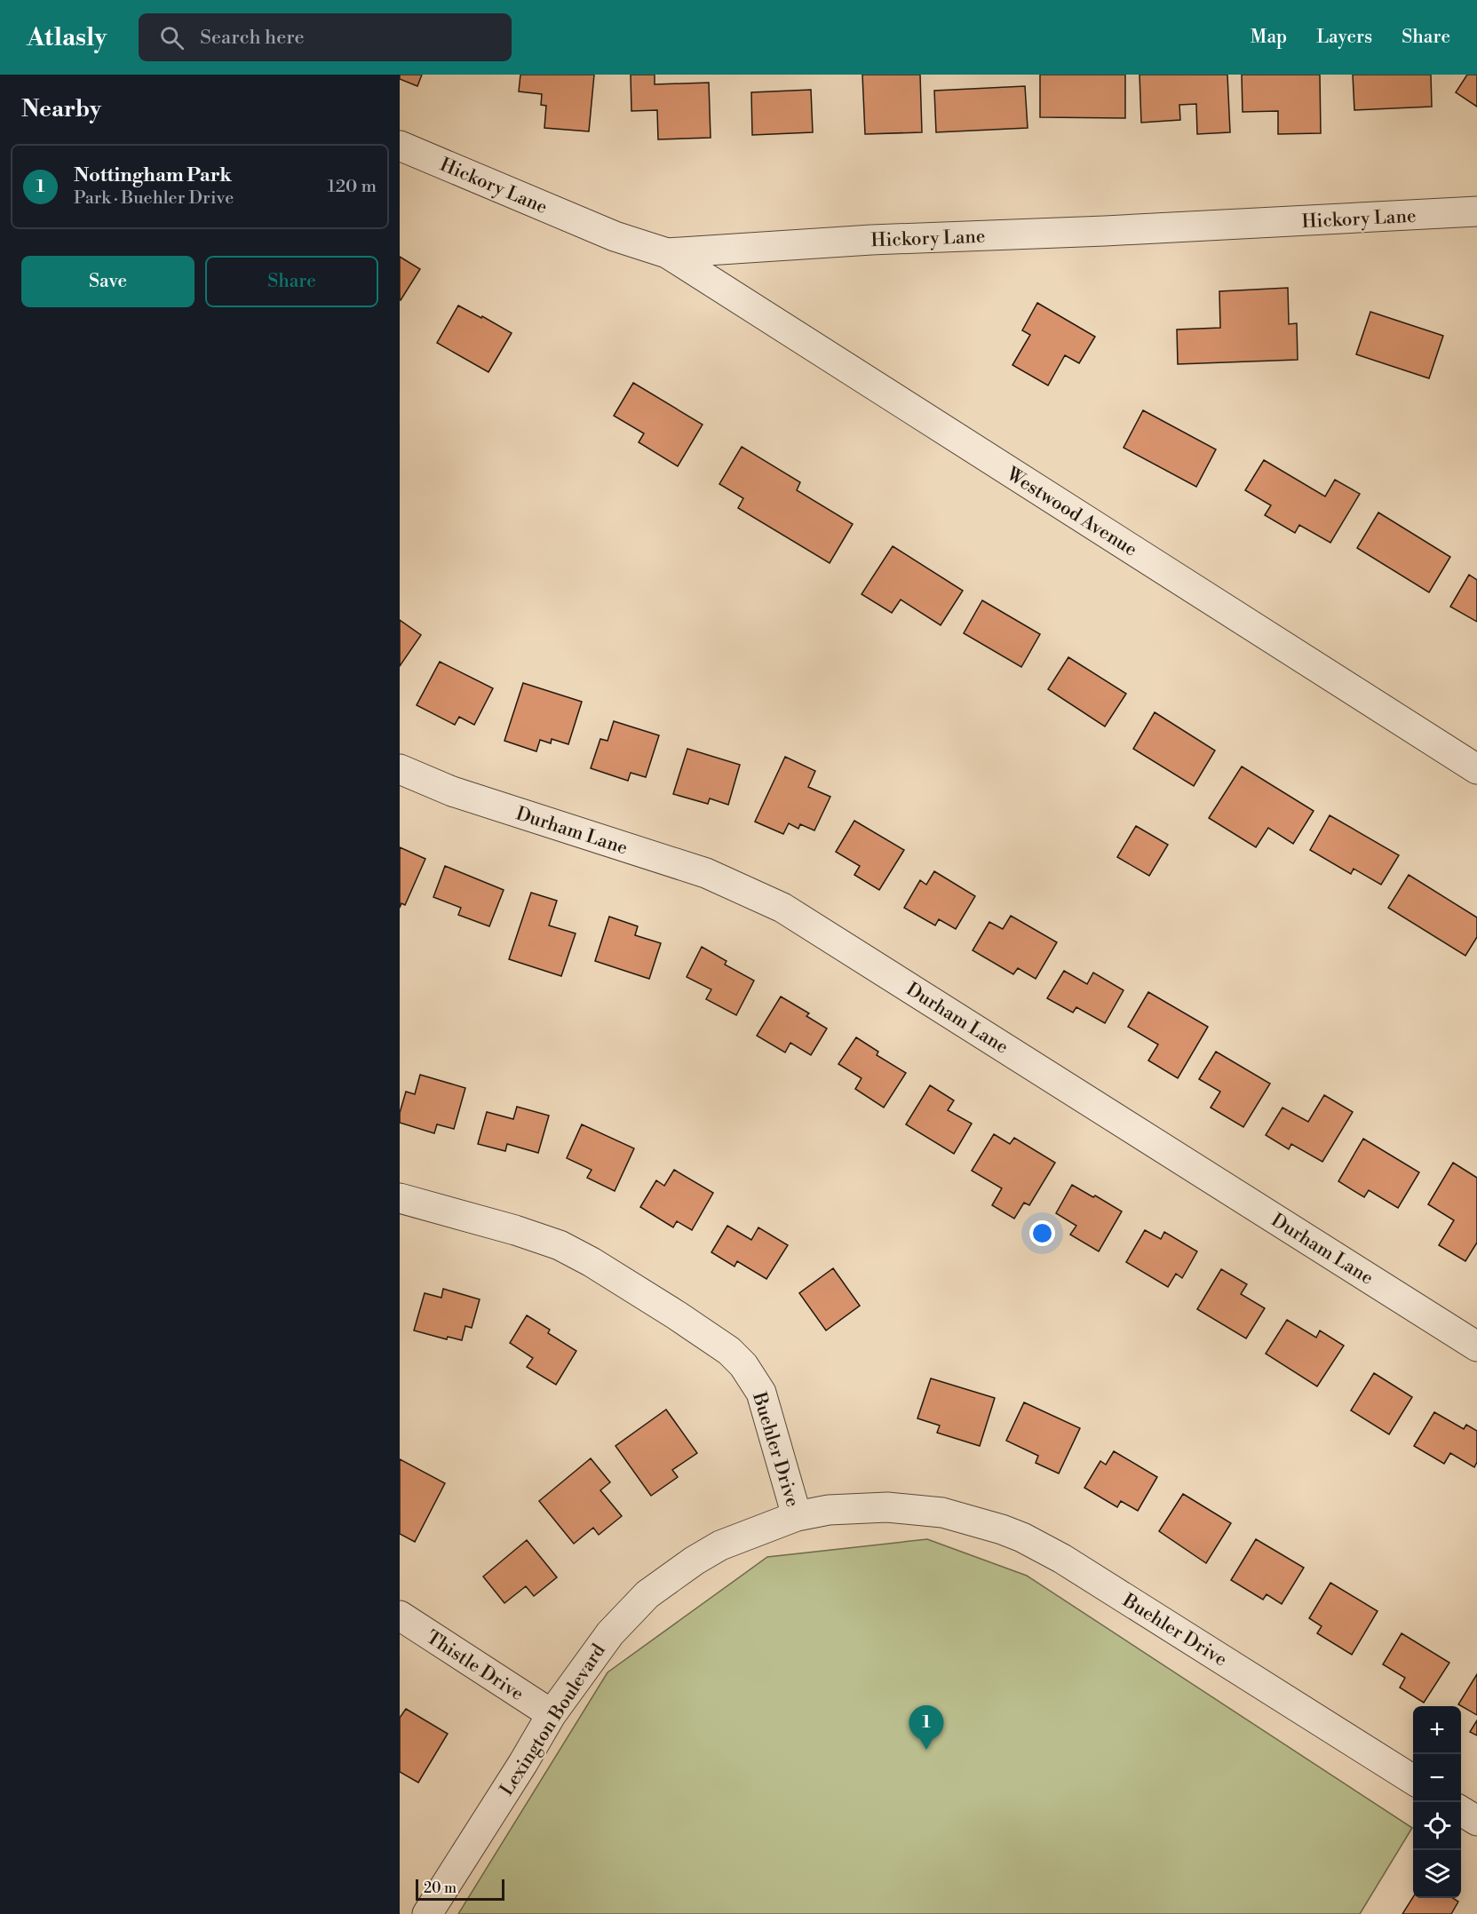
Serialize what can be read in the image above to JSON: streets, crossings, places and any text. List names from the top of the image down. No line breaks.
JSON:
{"streets":{"street":["Hickory Lane","Westwood Avenue","Durham Lane","Buehler Drive","Thistle Drive","Lexington Boulevard"]},"crossings":[["Hickory Lane","Westwood Avenue"],["Buehler Drive","Lexington Boulevard"],["Thistle Drive","Lexington Boulevard"]],"scale_bar":"20 m","page":{"header":"Atlasly","search":"Search here","nav":["Map","Layers","Share"],"heading":"Nearby","list":[{"mark":"1","name":"Nottingham Park","note":"Park · Buehler Drive","value":"120 m"}],"buttons":["Save","Share"],"pins":"1","map_buttons":["+","−"],"scale":"20 m"}}
